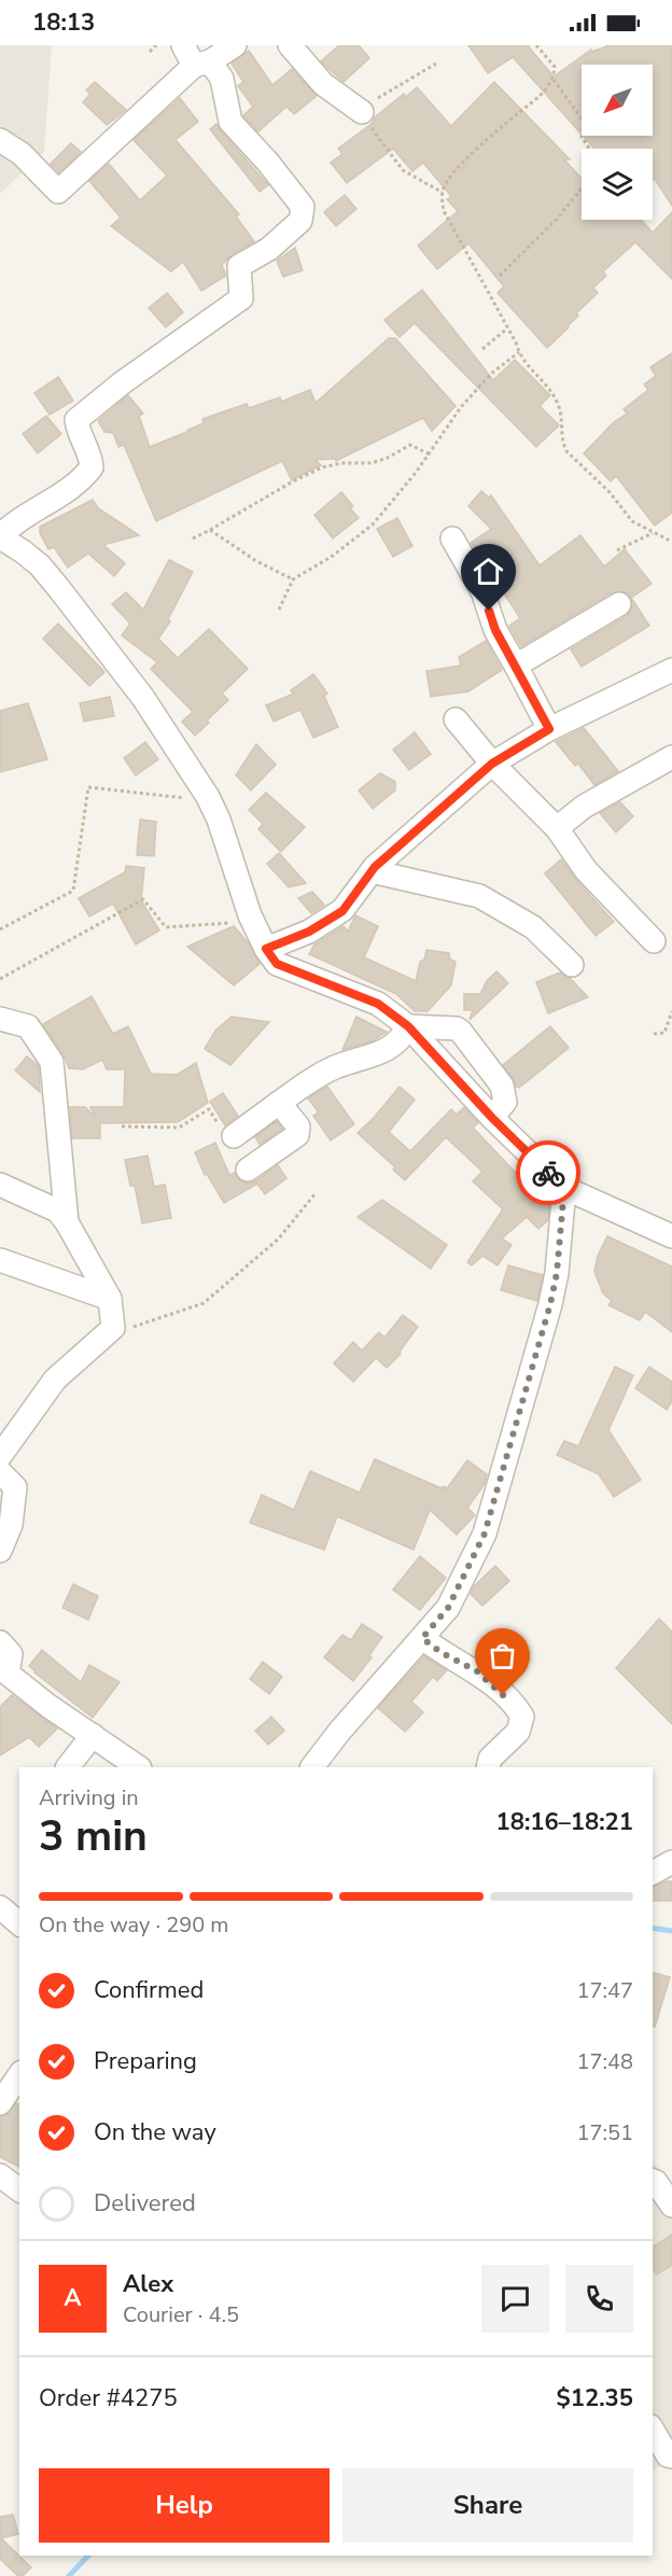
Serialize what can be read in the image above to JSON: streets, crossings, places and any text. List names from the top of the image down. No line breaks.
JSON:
{"north":"bottom left","page":{"status":"18:13","heading":["3 min","Arriving in","18:16–18:21"],"panel":["Alex","Courier · 4.5","Order #4275","$12.35"],"bar":"On the way · 290 m","list":[["Confirmed","17:47"],["Preparing","17:48"],["On the way","17:51"],"Delivered"],"round":"A","buttons":["Help","Share"]}}
